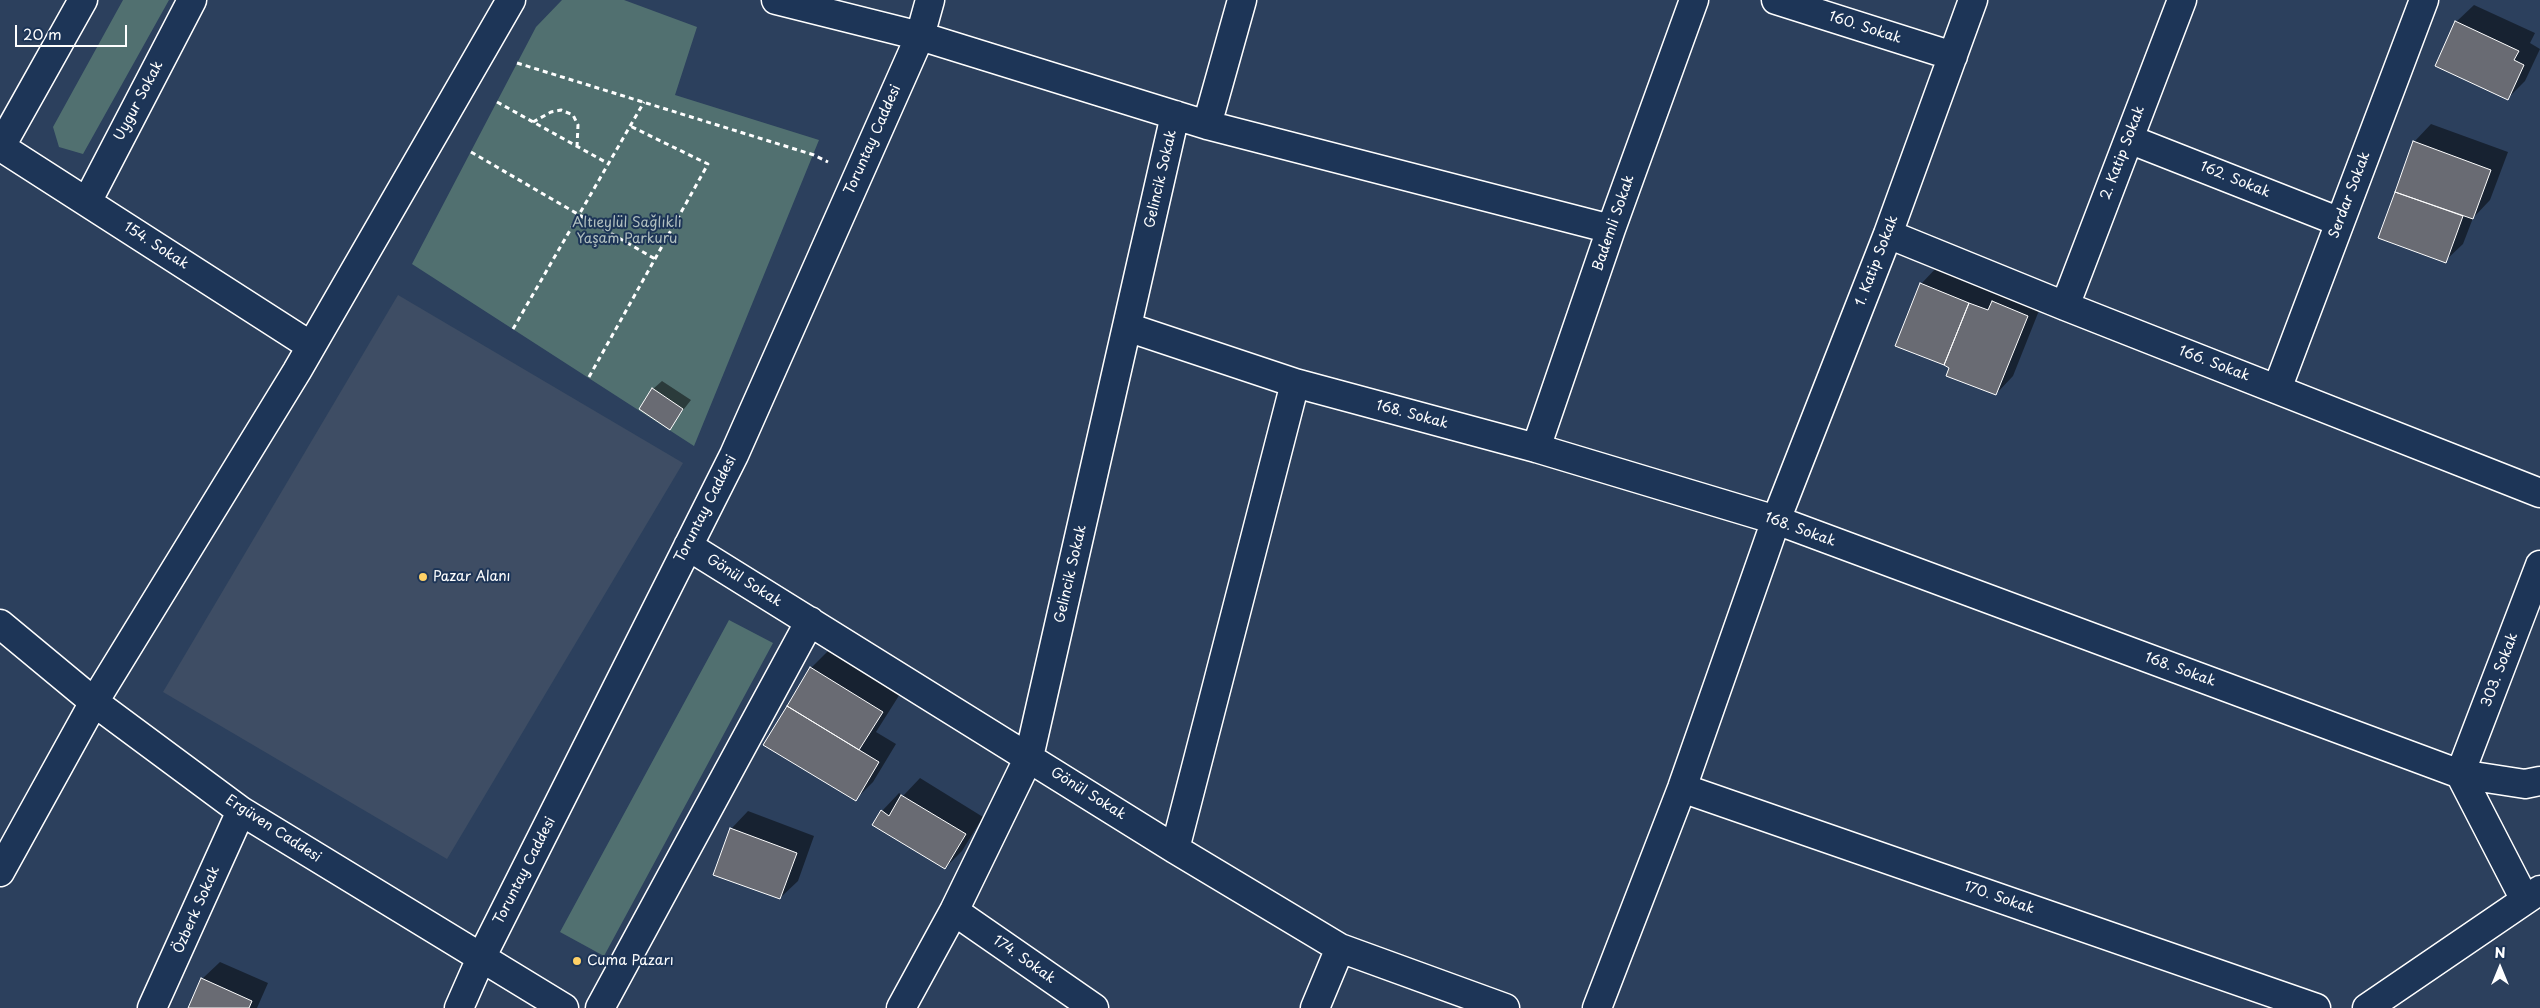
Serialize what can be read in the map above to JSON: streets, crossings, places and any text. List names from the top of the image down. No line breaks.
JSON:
{"streets":{"street":["160. Sokak","Uygur Sokak","Toruntay Caddesi","2. Katip Sokak","Gelincik Sokak","162. Sokak","Serdar Sokak","Bademli Sokak","154. Sokak","1. Katip Sokak","166. Sokak","168. Sokak","Gönül Sokak","303. Sokak","Ergüven Caddesi","170. Sokak","Özberk Sokak","174. Sokak"]},"crossings":[["160. Sokak","1. Katip Sokak"],["Uygur Sokak","154. Sokak"],["Toruntay Caddesi","Gönül Sokak"],["Toruntay Caddesi","Ergüven Caddesi"],["2. Katip Sokak","162. Sokak"],["2. Katip Sokak","166. Sokak"],["Gelincik Sokak","168. Sokak"],["Gelincik Sokak","Gönül Sokak"],["Gelincik Sokak","174. Sokak"],["162. Sokak","Serdar Sokak"],["Serdar Sokak","166. Sokak"],["Bademli Sokak","168. Sokak"],["1. Katip Sokak","166. Sokak"],["1. Katip Sokak","168. Sokak"],["1. Katip Sokak","170. Sokak"],["168. Sokak","303. Sokak"],["Ergüven Caddesi","Özberk Sokak"]],"parks":["Altıeylül Sağlıklı Yaşam Parkuru"],"places":["Pazar Alanı","Cuma Pazarı"],"scale_bar":"20 m","north":"top"}
